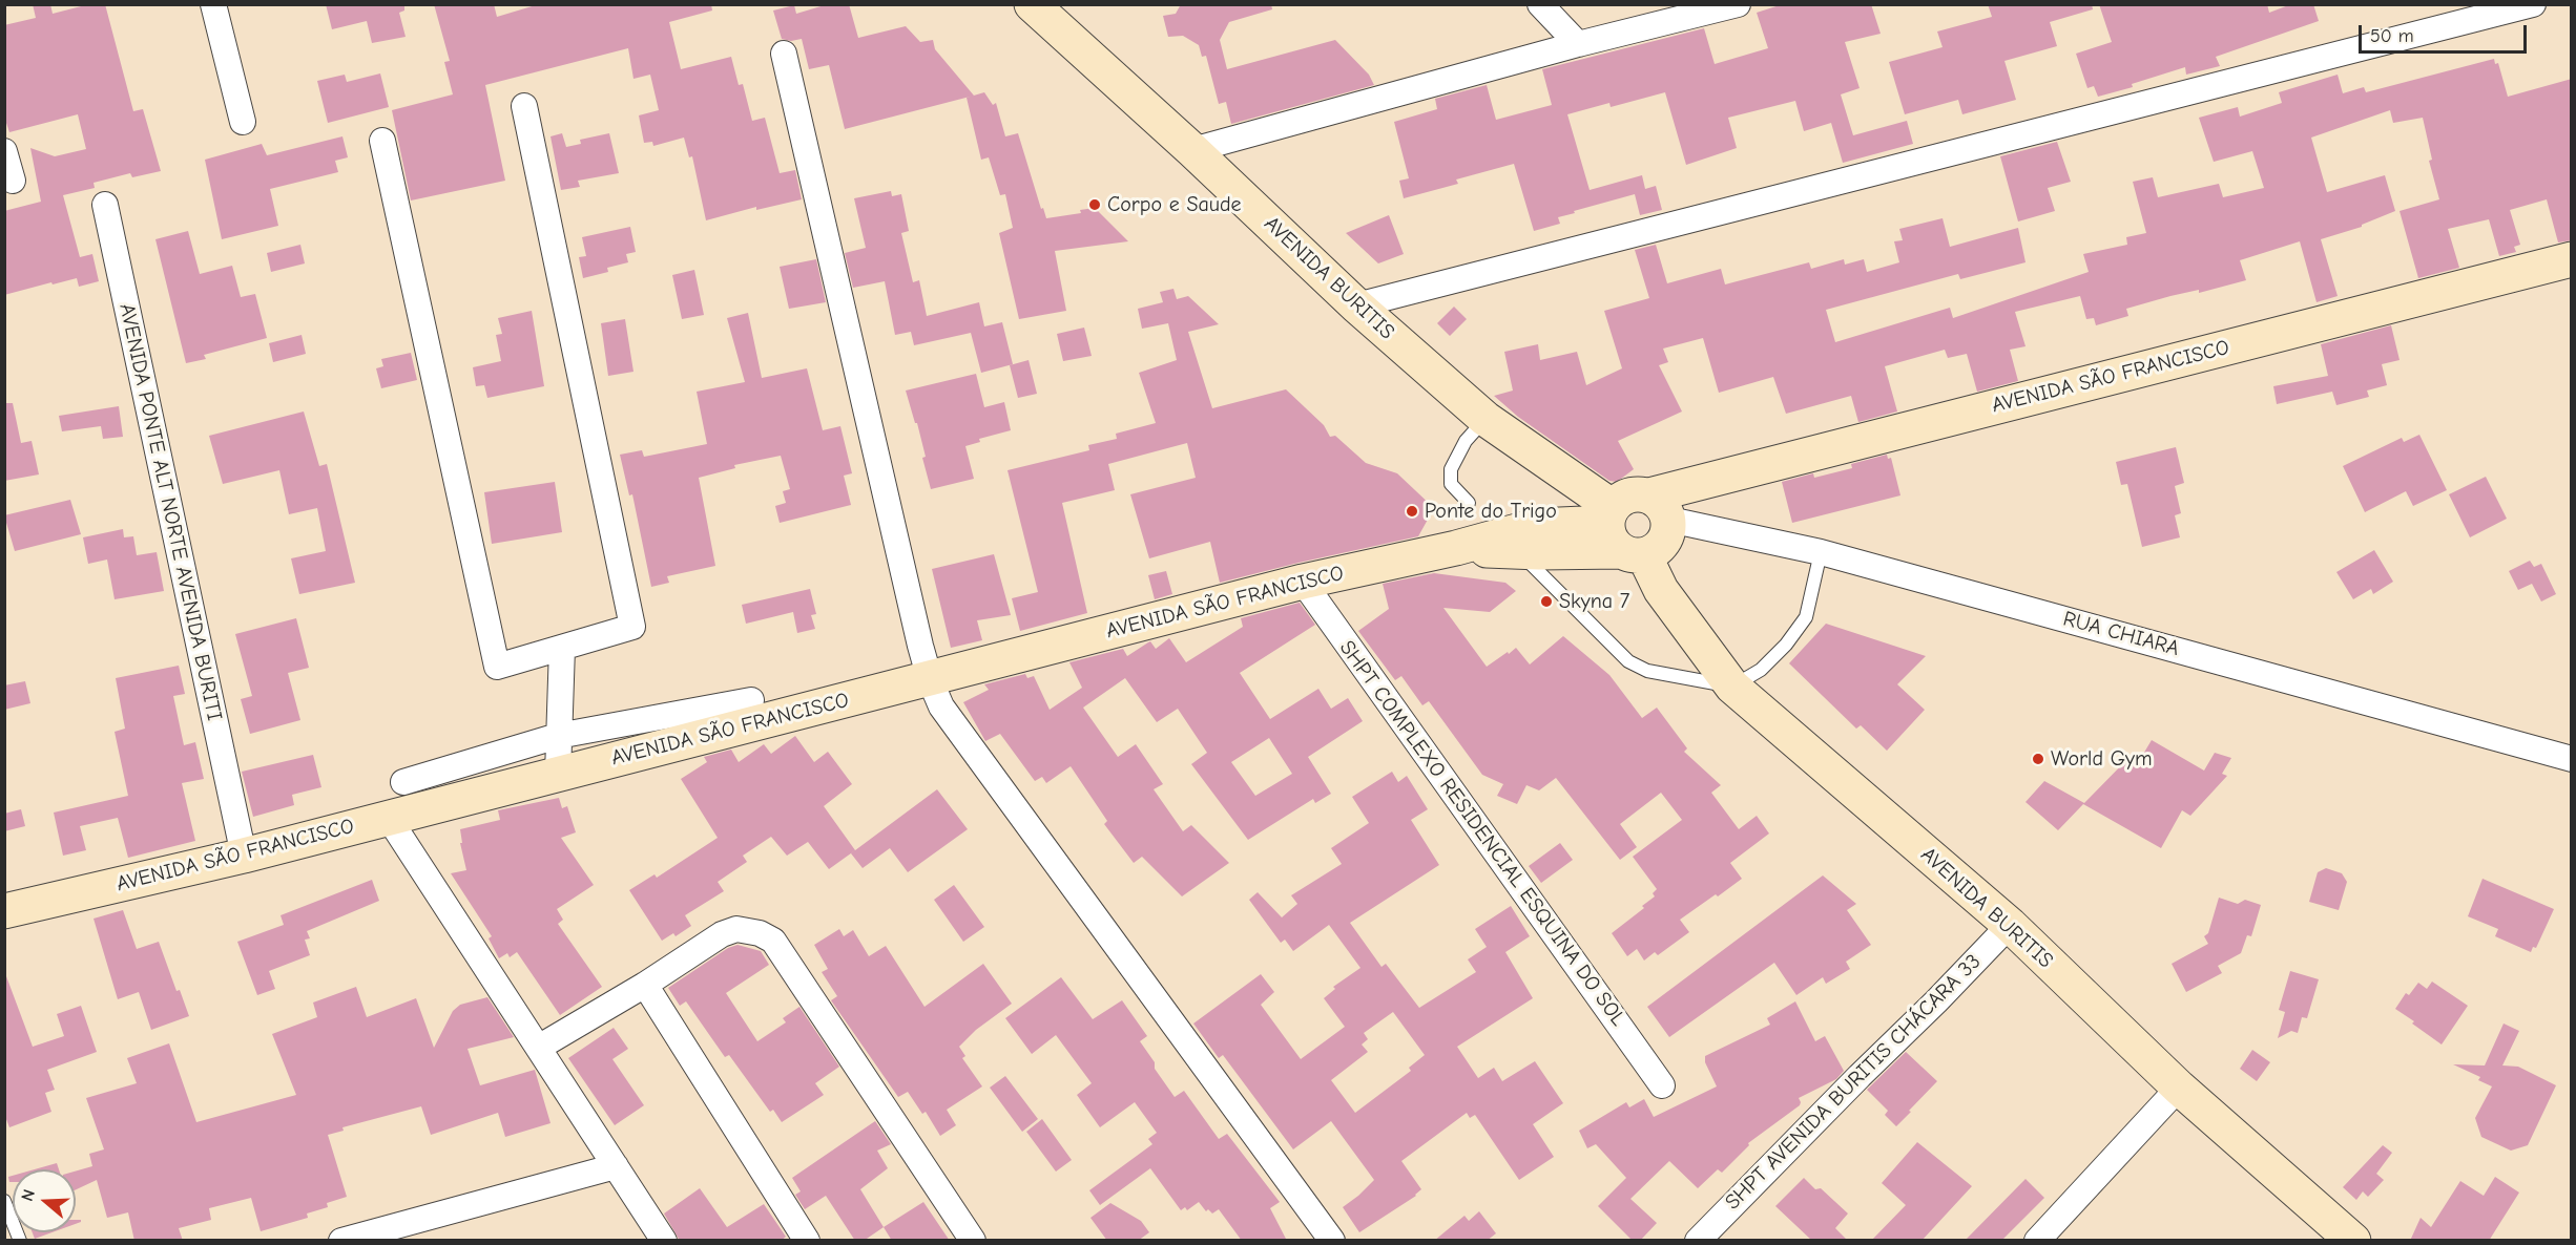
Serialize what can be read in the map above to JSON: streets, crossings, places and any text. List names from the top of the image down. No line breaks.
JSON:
{"streets":{"street":["AVENIDA BURITIS","AVENIDA SÃO FRANCISCO","AVENIDA PONTE ALT NORTE AVENIDA BURITI","RUA CHIARA","SHPT COMPLEXO RESIDENCIAL ESQUINA DO SOL","SHPT AVENIDA BURITIS CHÁCARA 33"]},"crossings":[["AVENIDA BURITIS","AVENIDA SÃO FRANCISCO"],["AVENIDA BURITIS","SHPT AVENIDA BURITIS CHÁCARA 33"],["AVENIDA SÃO FRANCISCO","AVENIDA PONTE ALT NORTE AVENIDA BURITI"],["AVENIDA SÃO FRANCISCO","RUA CHIARA"],["AVENIDA SÃO FRANCISCO","SHPT COMPLEXO RESIDENCIAL ESQUINA DO SOL"]],"places":["Corpo e Saude","Ponte do Trigo","Skyna 7","World Gym"],"scale_bar":"50 m","north":"left"}
